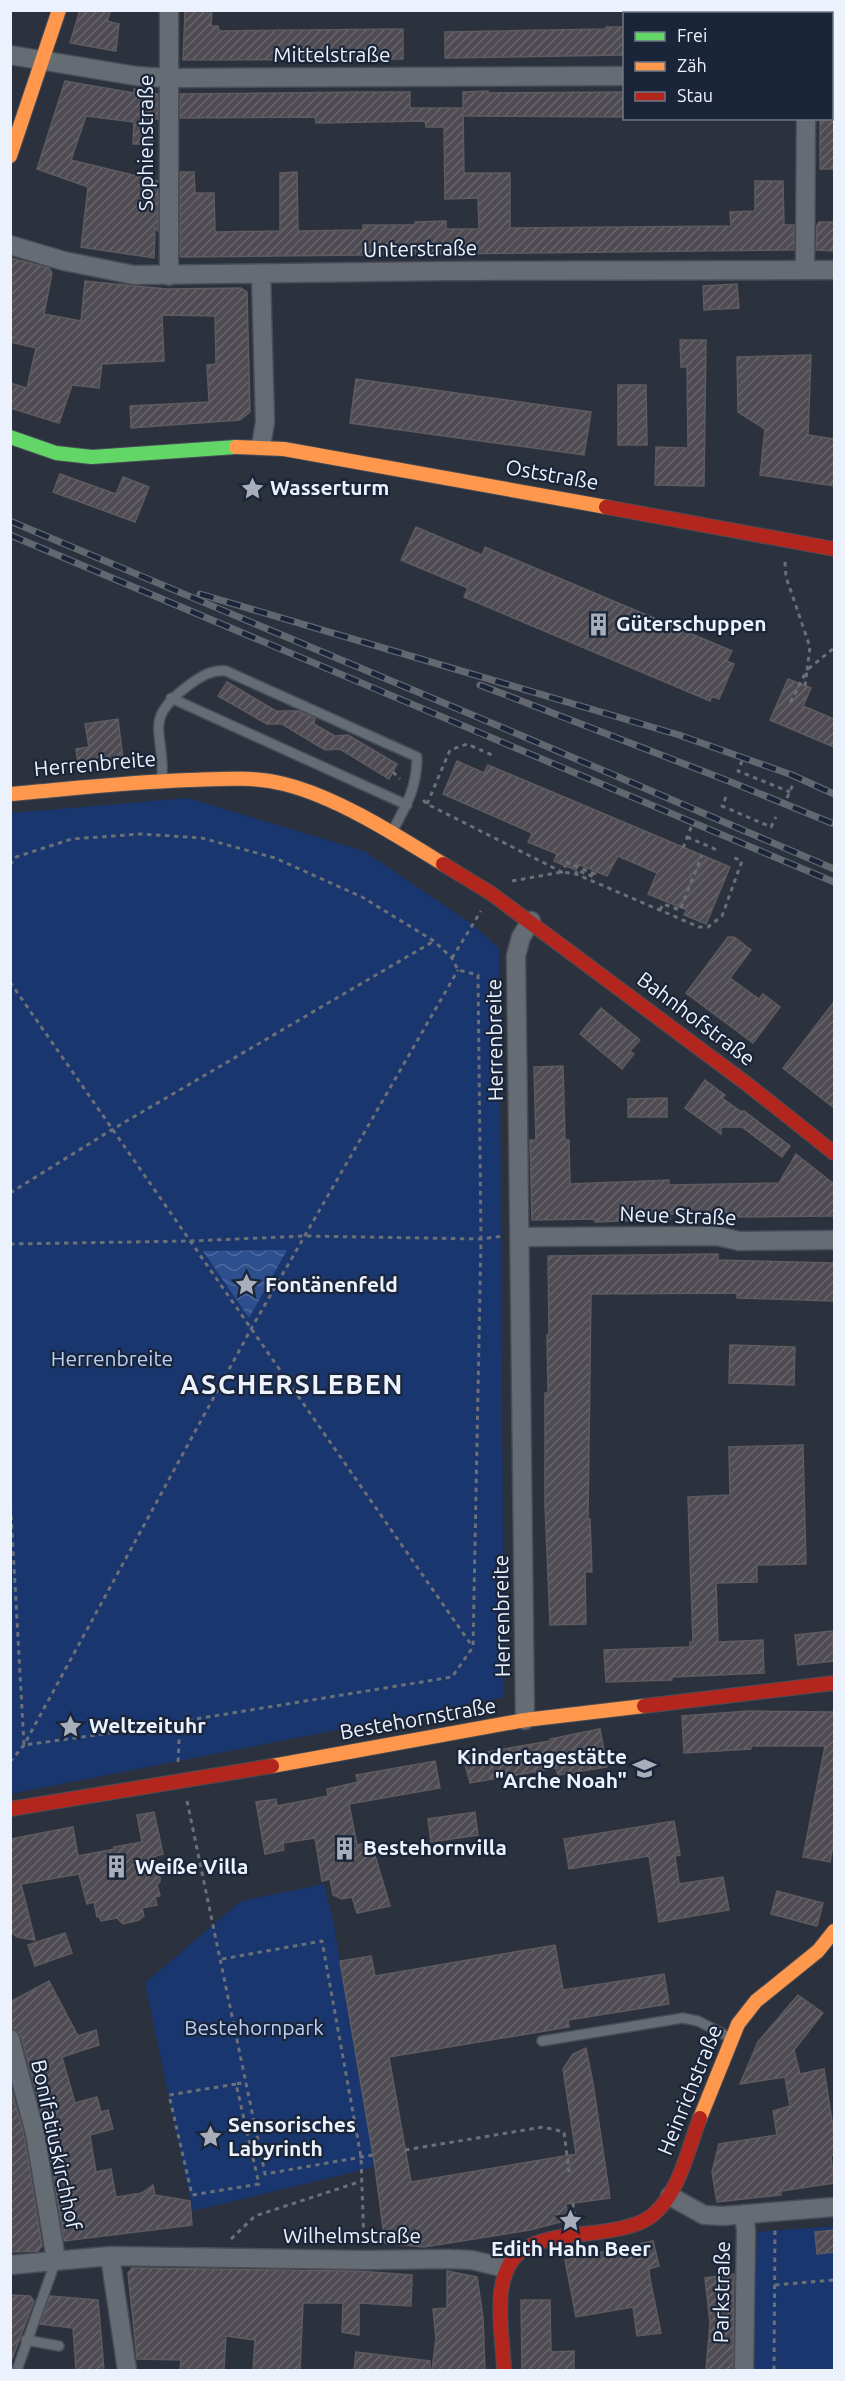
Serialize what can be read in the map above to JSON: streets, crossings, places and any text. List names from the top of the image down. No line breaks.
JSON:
{"streets":{"main road":["Oststraße","Herrenbreite","Bahnhofstraße","Bestehornstraße","Heinrichstraße"],"street":["Mittelstraße","Sophienstraße","Unterstraße","Neue Straße","Bonifatiuskirchhof","Wilhelmstraße","Parkstraße"]},"crossings":[["Mittelstraße","Sophienstraße"],["Sophienstraße","Unterstraße"],["Herrenbreite","Bahnhofstraße"],["Herrenbreite","Neue Straße"],["Herrenbreite","Bestehornstraße"],["Bonifatiuskirchhof","Wilhelmstraße"]],"districts":["ASCHERSLEBEN"],"parks":["Herrenbreite","Bestehornpark"],"places":{"place":["Wasserturm","Fontänenfeld","Weltzeituhr","Sensorisches Labyrinth","Edith Hahn Beer"],"building":["Güterschuppen","Bestehornvilla","Weiße Villa"],"school or university":["Kindertagestätte \"Arche Noah\""]},"legend":["Frei","Zäh","Stau"]}
